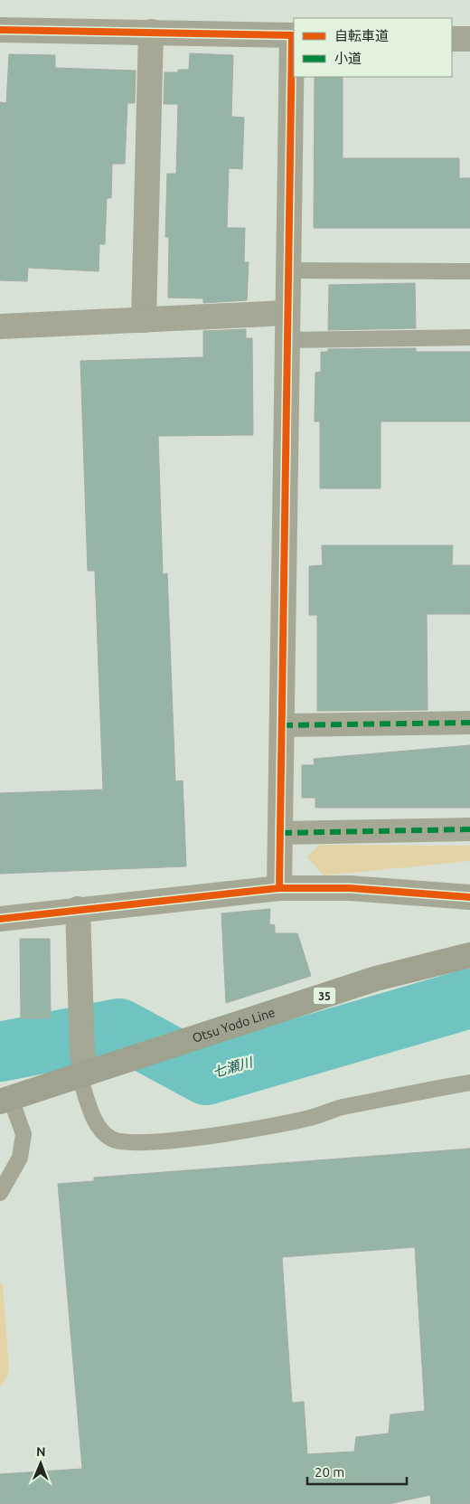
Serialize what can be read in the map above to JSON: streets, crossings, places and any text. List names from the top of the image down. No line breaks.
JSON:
{"streets":{"main road":["35","Otsu Yodo Line"]},"water":["七瀬川"],"legend":["自転車道","小道"],"scale_bar":"20 m","north":"top"}
